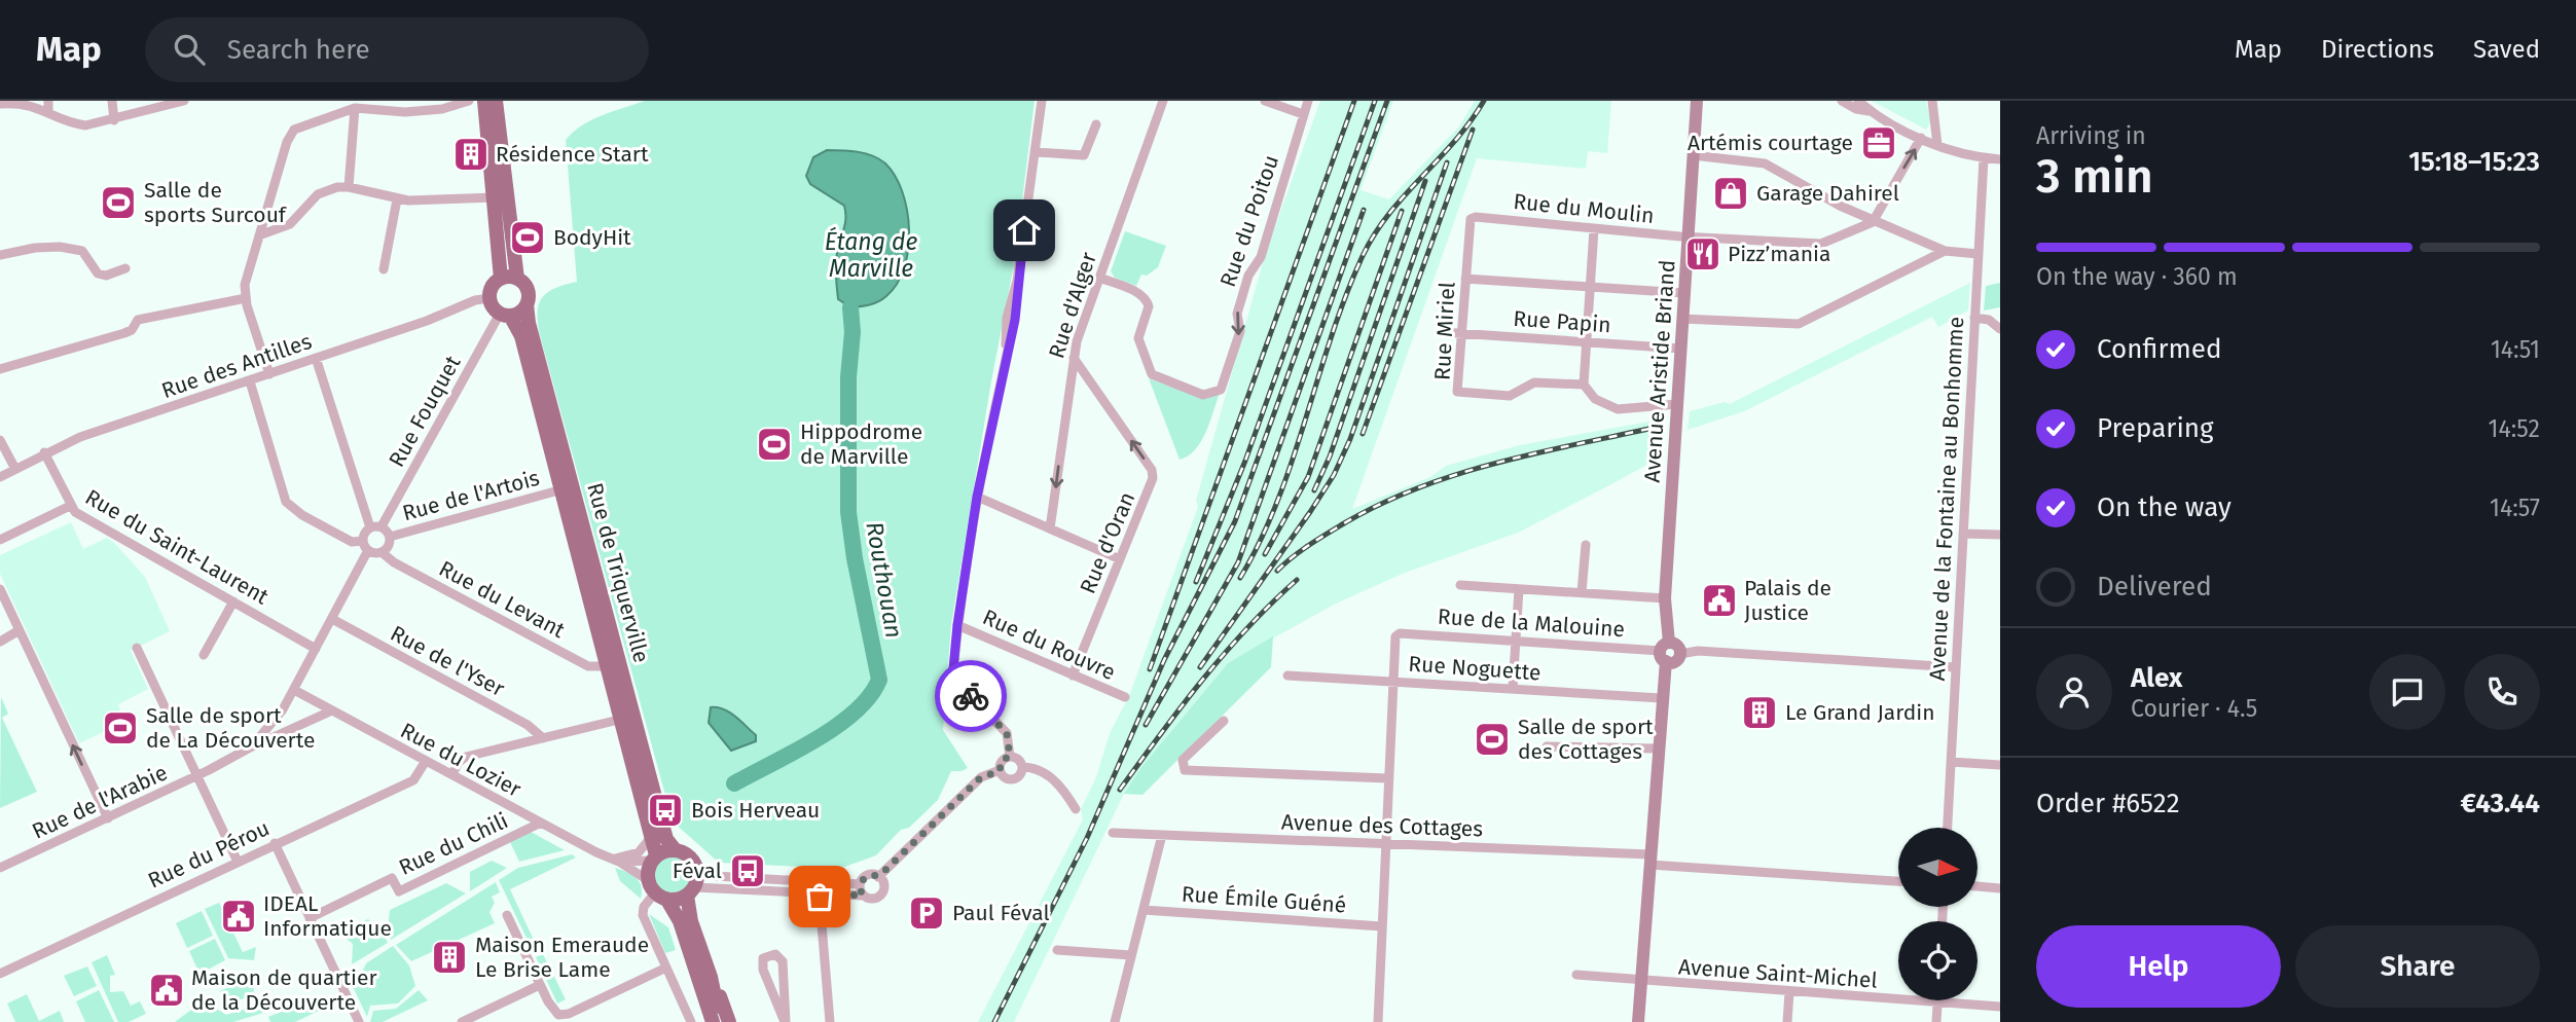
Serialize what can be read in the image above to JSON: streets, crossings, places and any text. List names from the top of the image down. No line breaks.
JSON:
{"streets":{"main road":["Avenue Aristide Briand","Rue de Triquerville"],"street":["Rue du Moulin","Rue du Poitou","Rue d'Alger","Rue Papin","Rue Miriel","Rue des Antilles","Rue Fouquet","Rue de l'Artois","Avenue de la Fontaine au Bonhomme","Rue d'Oran","Rue du Saint-Laurent","Rue du Levant","Rue de la Malouine","Rue du Rouvre","Rue de l'Yser","Rue Noguette","Rue du Lozier","Rue de l'Arabie","Avenue des Cottages","Rue du Chili","Rue du Pérou","Rue Émile Guéné","Avenue Saint-Michel"]},"crossings":[["Rue du Moulin","Rue Miriel"],["Rue du Moulin","Avenue Aristide Briand"],["Rue du Poitou","Rue d'Alger"],["Rue d'Alger","Rue d'Oran"],["Rue Papin","Rue Miriel"],["Rue Papin","Avenue Aristide Briand"],["Rue des Antilles","Rue Fouquet"],["Rue des Antilles","Rue du Saint-Laurent"],["Rue des Antilles","Rue de Triquerville"],["Avenue Aristide Briand","Rue de la Malouine"],["Avenue Aristide Briand","Rue Noguette"],["Avenue Aristide Briand","Avenue des Cottages"],["Avenue Aristide Briand","Avenue Saint-Michel"],["Rue Fouquet","Rue de l'Artois"],["Rue Fouquet","Rue de Triquerville"],["Rue Fouquet","Rue du Levant"],["Rue Fouquet","Rue de l'Arabie"],["Rue de l'Artois","Rue de Triquerville"],["Rue de l'Artois","Rue du Levant"],["Rue de l'Artois","Rue de l'Arabie"],["Rue d'Oran","Rue du Rouvre"],["Rue du Saint-Laurent","Rue de l'Arabie"],["Rue de Triquerville","Rue du Levant"],["Rue de Triquerville","Rue du Lozier"],["Rue du Levant","Rue de l'Arabie"],["Rue de la Malouine","Rue Noguette"],["Rue de l'Yser","Rue de l'Arabie"],["Rue du Lozier","Rue de l'Arabie"],["Rue du Lozier","Rue du Chili"],["Rue du Lozier","Rue du Pérou"]],"one_way":["Rue d'Oran"],"water":["Étang de Marville","Routhouan"],"places":{"office":["Artémis courtage"],"building":["Résidence Start","Le Grand Jardin","Maison Emeraude Le Brise Lame"],"shop":["Garage Dahirel"],"sports":["Salle de sports Surcouf","BodyHit","Hippodrome de Marville","Salle de sport de La Découverte","Salle de sport des Cottages"],"restaurant":["Pizz’mania"],"public building":["Palais de Justice","IDEAL Informatique","Maison de quartier de la Découverte"],"bus stop":["Bois Herveau","Féval"],"parking":["Paul Féval"]},"north":"right","page":{"header":"Map","search":"Search here","nav":["Map","Directions","Saved"],"heading":["3 min","Arriving in","15:18–15:23"],"panel":["Alex","Courier · 4.5","Order #6522","€43.44"],"bar":"On the way · 360 m","list":[["Confirmed","14:51"],["Preparing","14:52"],["On the way","14:57"],"Delivered"],"buttons":["Help","Share"]}}
